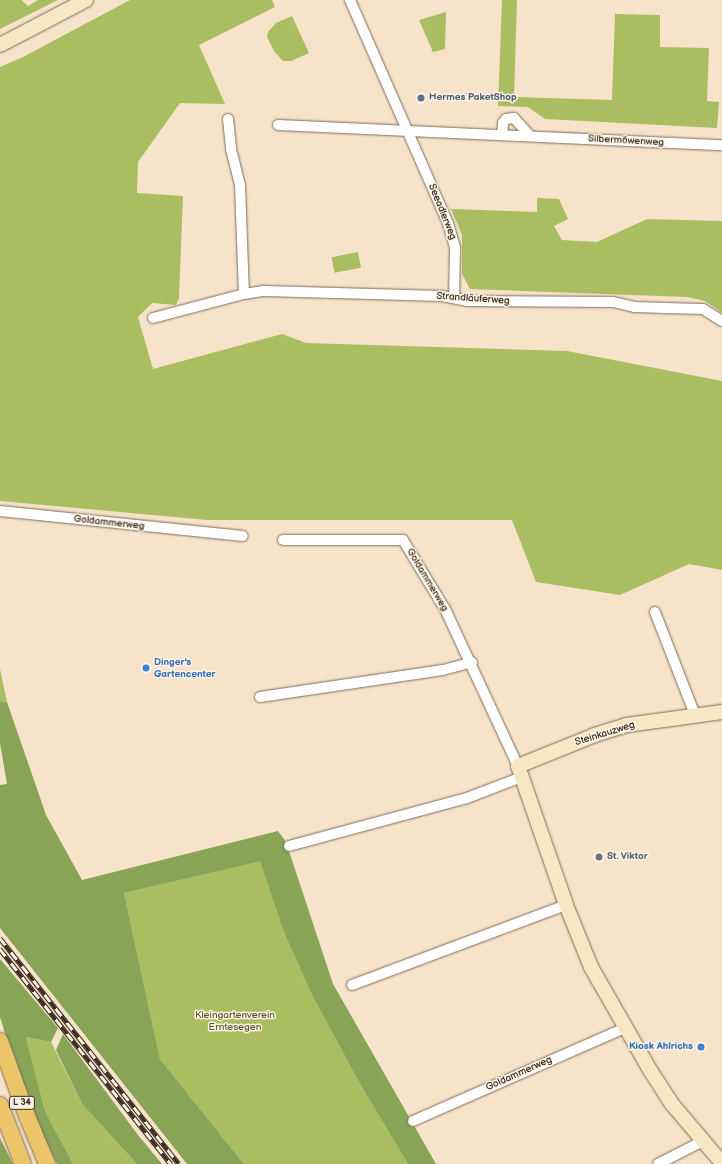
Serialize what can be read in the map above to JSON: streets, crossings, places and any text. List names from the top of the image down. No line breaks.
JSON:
{"streets":{"main road":["L 34"],"street":["Silbermöwenweg","Seeadlerweg","Strandläuferweg","Goldammerweg","Steinkauzweg"]},"crossings":[["Silbermöwenweg","Seeadlerweg"],["Seeadlerweg","Strandläuferweg"],["Goldammerweg","Steinkauzweg"]],"parks":["Kleingartenverein Erntesegen"],"places":["Hermes PaketShop","Dinger's Gartencenter","St. Viktor","Kiosk Ahlrichs"]}
